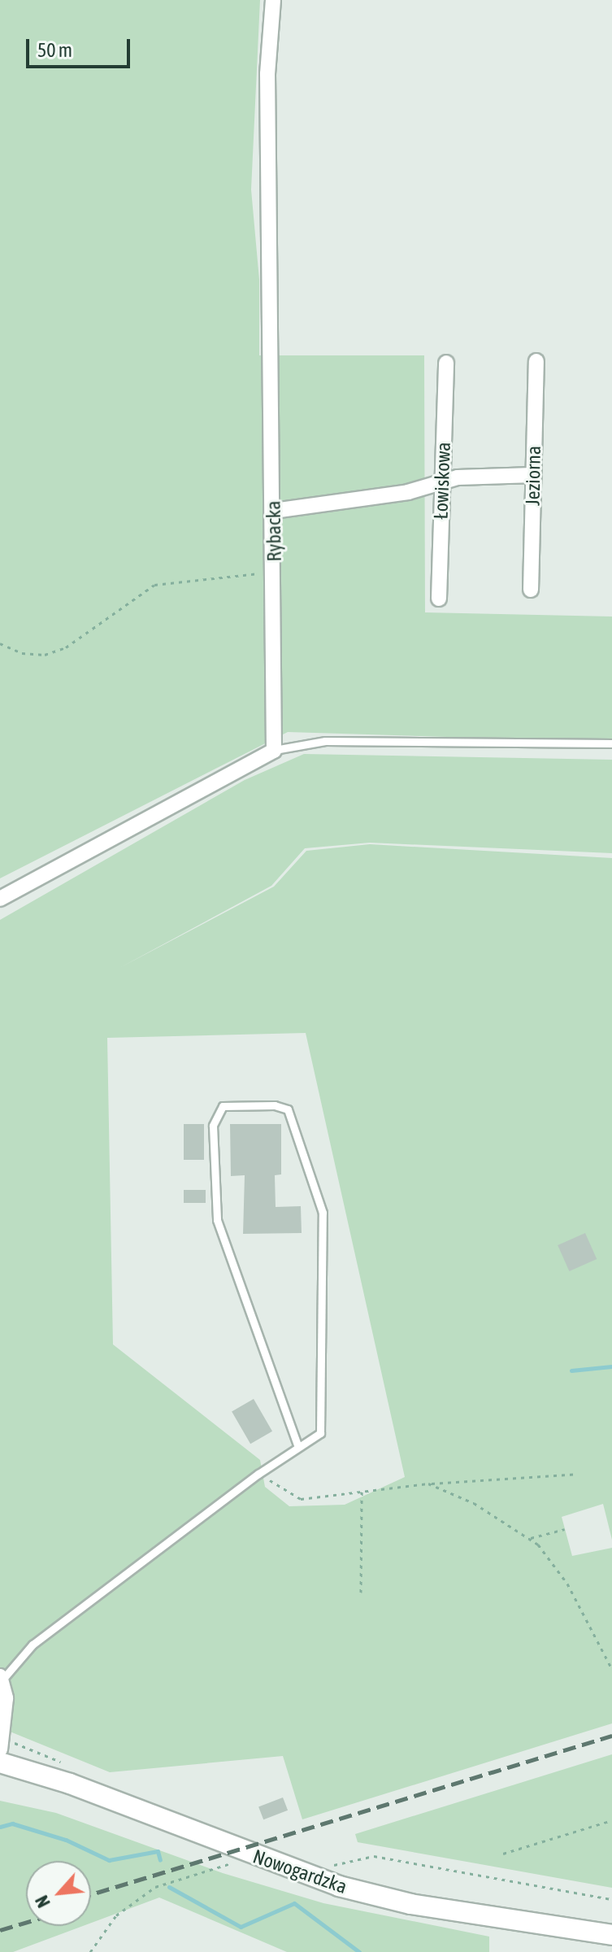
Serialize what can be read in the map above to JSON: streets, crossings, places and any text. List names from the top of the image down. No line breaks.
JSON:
{"streets":{"street":["Jeziorna","Łowiskowa","Rybacka","Nowogardzka"]},"scale_bar":"50 m","north":"bottom left"}
